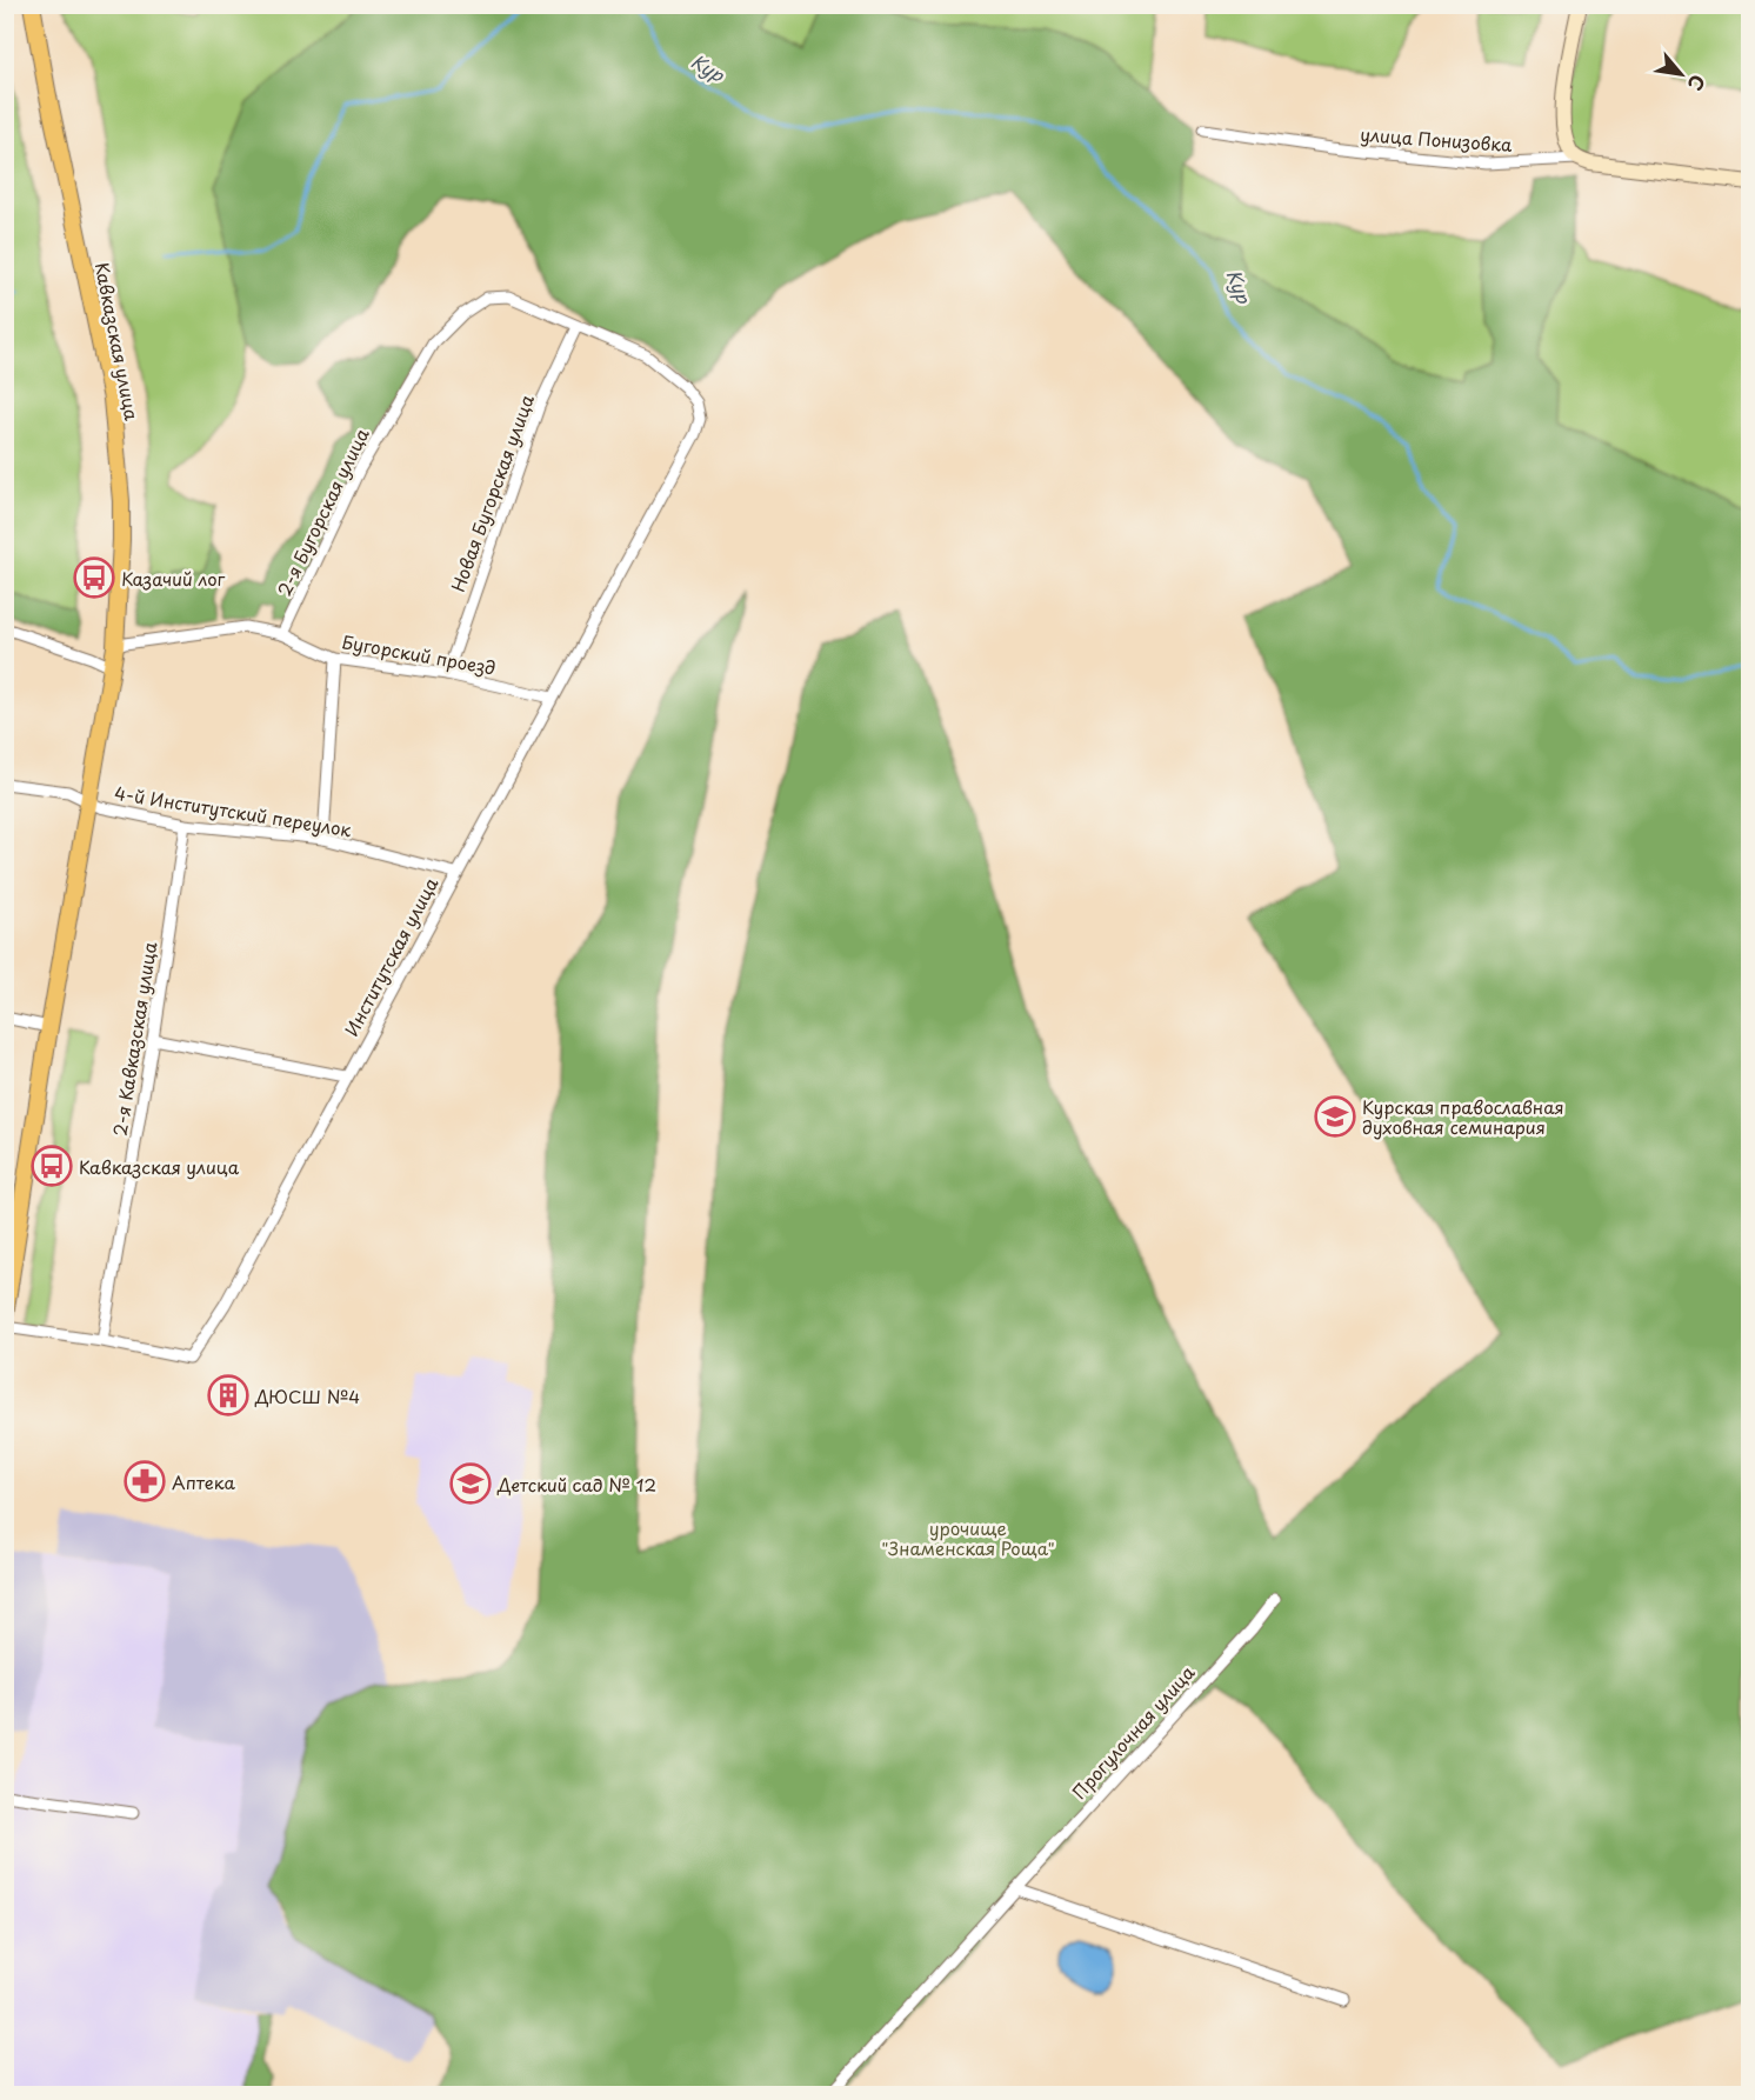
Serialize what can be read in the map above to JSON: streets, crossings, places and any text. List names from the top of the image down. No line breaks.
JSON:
{"streets":{"main road":["улица Понизовка","Кавказская улица"],"street":["Новая Бугорская улица","2-я Бугорская улица","Бугорский проезд","4-й Институтский переулок","Институтская улица","2-я Кавказская улица","Прогулочная улица"]},"crossings":[["Кавказская улица","Бугорский проезд"],["Кавказская улица","4-й Институтский переулок"],["Новая Бугорская улица","2-я Бугорская улица"],["Новая Бугорская улица","Бугорский проезд"],["2-я Бугорская улица","Бугорский проезд"],["2-я Бугорская улица","Институтская улица"],["Бугорский проезд","Институтская улица"],["4-й Институтский переулок","Институтская улица"],["4-й Институтский переулок","2-я Кавказская улица"],["Институтская улица","2-я Кавказская улица"]],"water":["Кур"],"parks":["урочище \"Знаменская Роща\""],"places":{"bus stop":["Казачий лог","Кавказская улица"],"school or university":["Курская православная духовная семинария","Детский сад № 12"],"building":["ДЮСШ №4"],"pharmacy":["Аптека"]},"north":"bottom right"}
